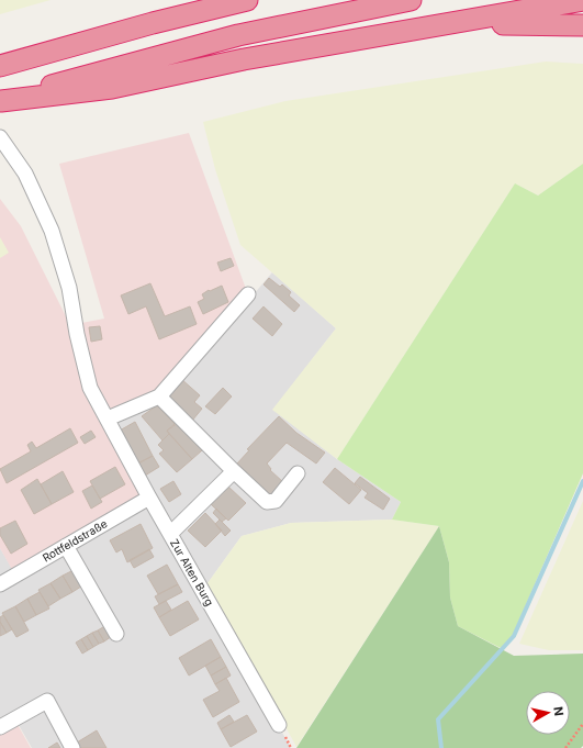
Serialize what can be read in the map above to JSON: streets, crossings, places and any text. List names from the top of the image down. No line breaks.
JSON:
{"streets":{"street":["Rottfeldstraße","Zur Alten Burg"]},"crossings":[["Rottfeldstraße","Zur Alten Burg"]],"north":"right"}
